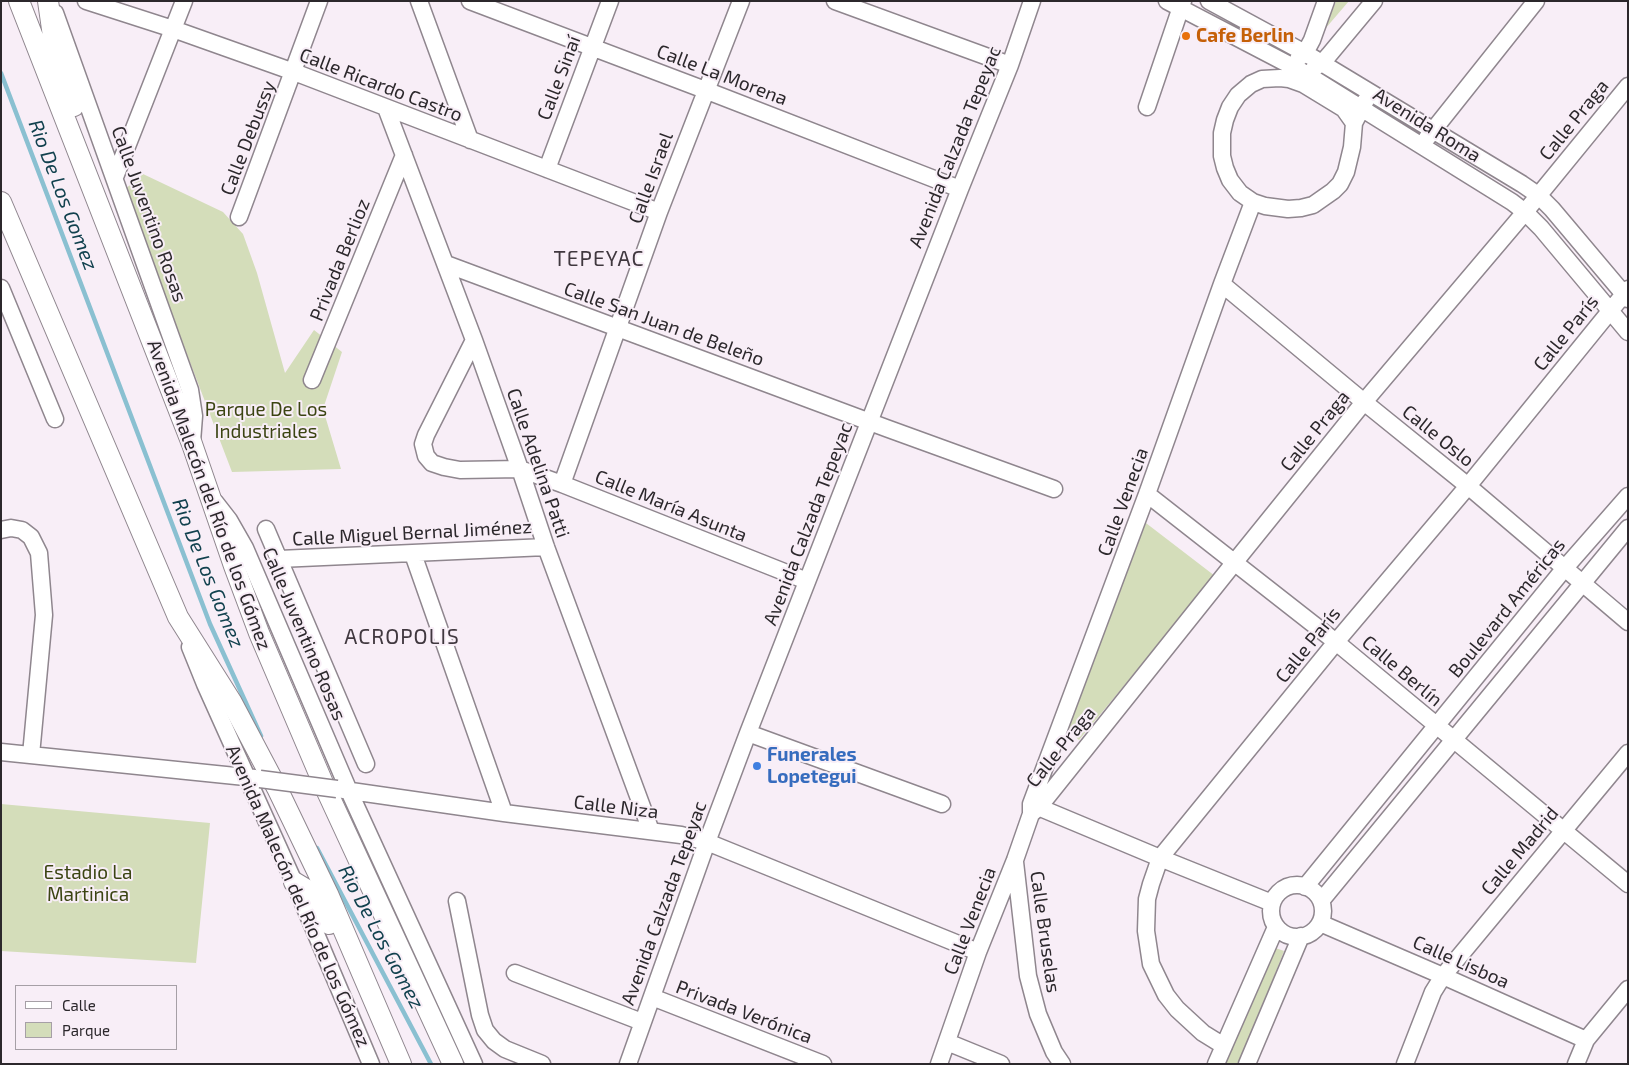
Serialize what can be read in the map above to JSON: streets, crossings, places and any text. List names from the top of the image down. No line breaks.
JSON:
{"streets":{"main road":["Avenida Malecón del Río de los Gómez"],"street":["Calle La Morena","Calle Sinaí","Calle Ricardo Castro","Calle Praga","Avenida Roma","Calle Debussy","Avenida Calzada Tepeyac","Calle Israel","Calle Juventino Rosas","Privada Berlioz","Calle San Juan de Beleño","Calle París","Calle Oslo","Calle Adelina Patti","Calle Venecia","Calle María Asunta","Calle Miguel Bernal Jiménez","Boulevard Américas","Calle Berlín","Calle Niza","Calle Madrid","Calle Bruselas","Calle Lisboa","Privada Verónica"]},"crossings":[["Calle La Morena","Calle Sinaí"],["Calle La Morena","Avenida Calzada Tepeyac"],["Calle La Morena","Calle Israel"],["Calle Sinaí","Calle Ricardo Castro"],["Calle Ricardo Castro","Calle Debussy"],["Calle Ricardo Castro","Calle Israel"],["Calle Ricardo Castro","Calle Adelina Patti"],["Calle Praga","Avenida Roma"],["Calle Praga","Calle Oslo"],["Calle Praga","Calle Venecia"],["Calle Praga","Calle Berlín"],["Avenida Roma","Calle París"],["Avenida Roma","Calle Venecia"],["Avenida Calzada Tepeyac","Calle San Juan de Beleño"],["Avenida Calzada Tepeyac","Calle María Asunta"],["Avenida Calzada Tepeyac","Calle Niza"],["Avenida Calzada Tepeyac","Privada Verónica"],["Calle Israel","Calle San Juan de Beleño"],["Calle Israel","Calle María Asunta"],["Calle Juventino Rosas","Avenida Malecón del Río de los Gómez"],["Calle Juventino Rosas","Calle Miguel Bernal Jiménez"],["Calle Juventino Rosas","Calle Niza"],["Privada Berlioz","Calle Adelina Patti"],["Calle San Juan de Beleño","Calle Adelina Patti"],["Calle París","Calle Oslo"],["Calle París","Calle Berlín"],["Calle Oslo","Calle Venecia"],["Calle Oslo","Boulevard Américas"],["Calle Adelina Patti","Calle María Asunta"],["Calle Adelina Patti","Calle Miguel Bernal Jiménez"],["Calle Adelina Patti","Calle Niza"],["Avenida Malecón del Río de los Gómez","Calle Niza"],["Calle Venecia","Calle Berlín"],["Calle Venecia","Calle Niza"],["Calle Venecia","Calle Bruselas"],["Boulevard Américas","Calle Berlín"],["Boulevard Américas","Calle Lisboa"],["Calle Berlín","Calle Madrid"],["Calle Madrid","Calle Lisboa"]],"districts":["TEPEYAC","ACROPOLIS"],"water":["Rio De Los Gomez"],"parks":["Parque De Los Industriales","Estadio La Martinica"],"places":["Cafe Berlin","Funerales Lopetegui"],"legend":["Calle","Parque"]}
